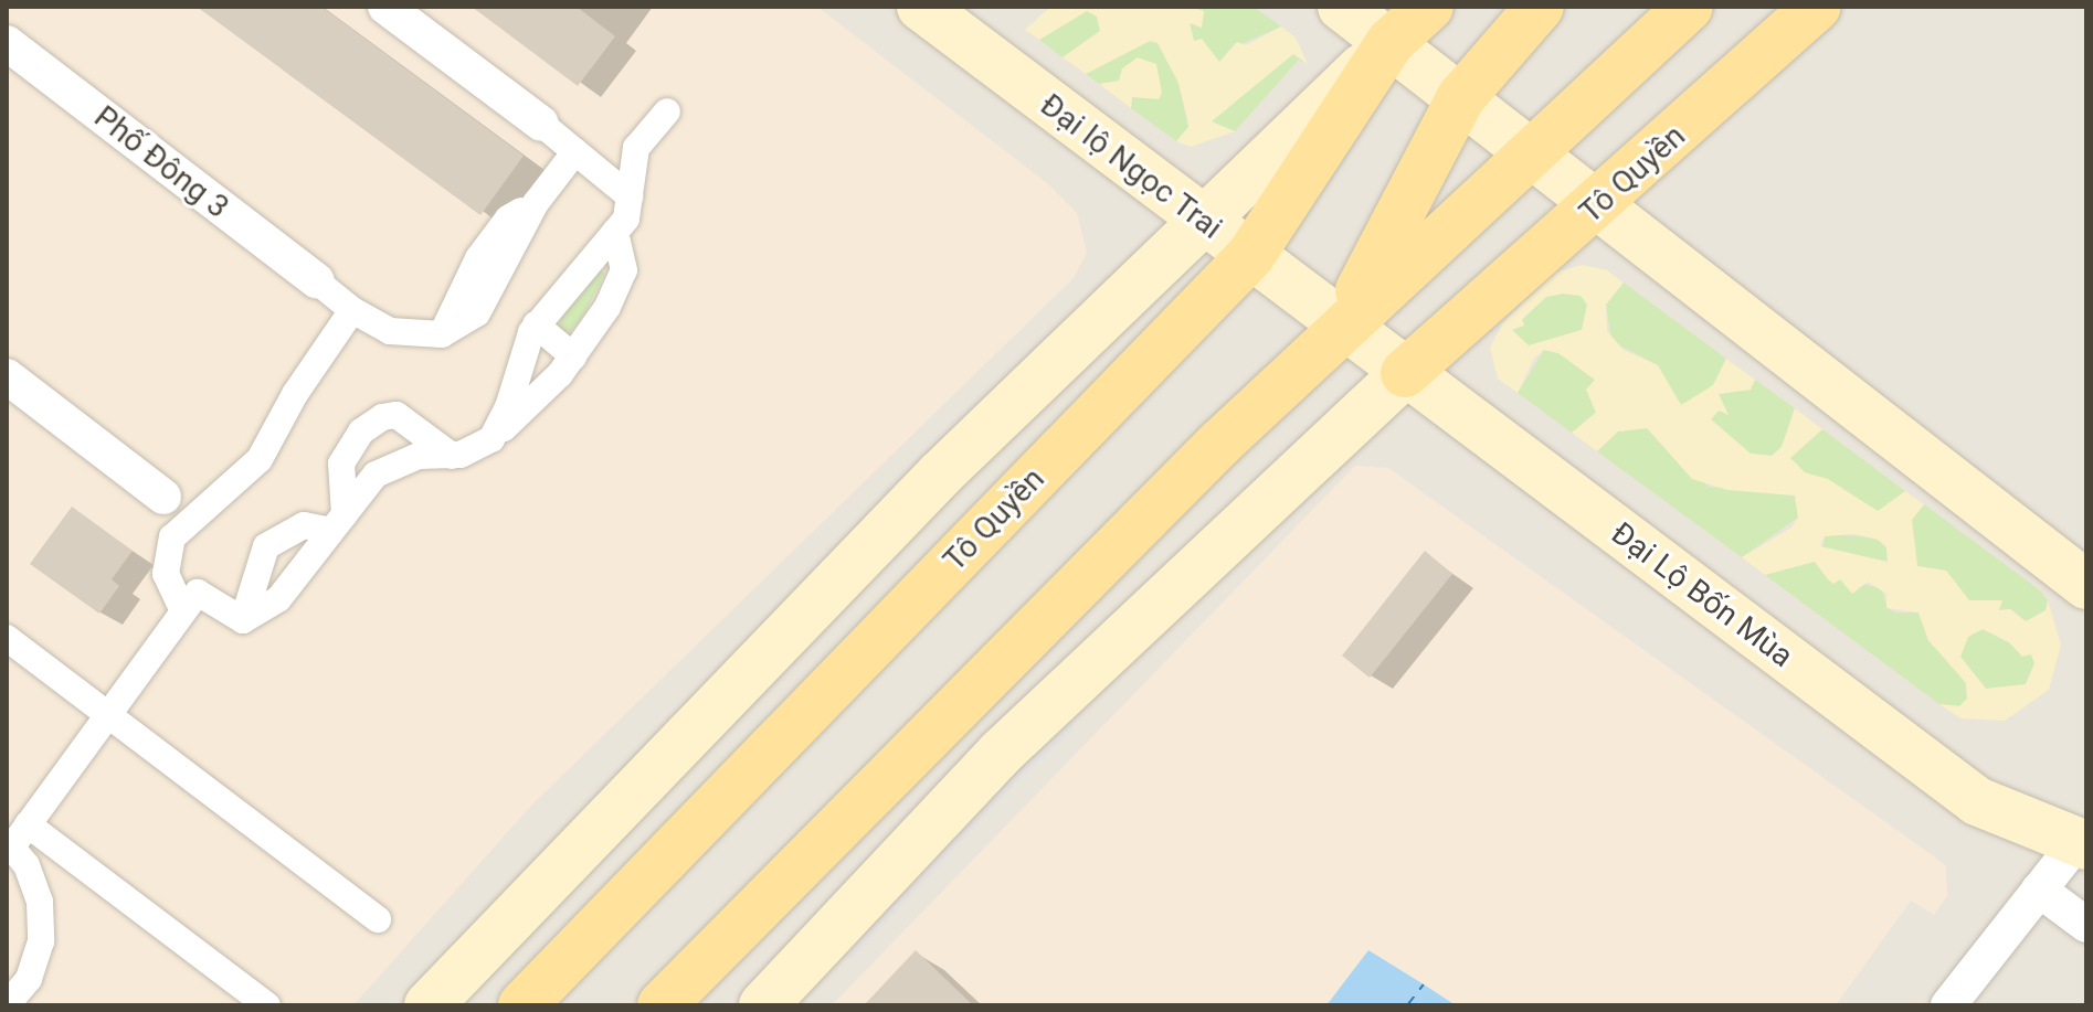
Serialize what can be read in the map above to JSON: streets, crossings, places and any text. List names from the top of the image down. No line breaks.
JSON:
{"streets":{"main road":["Đại lộ Ngọc Trai","Tô Quyền","Đại Lộ Bốn Mùa"],"street":["Phố Đông 3"]},"crossings":[["Đại lộ Ngọc Trai","Tô Quyền"],["Đại lộ Ngọc Trai","Đại Lộ Bốn Mùa"],["Tô Quyền","Đại Lộ Bốn Mùa"]]}
